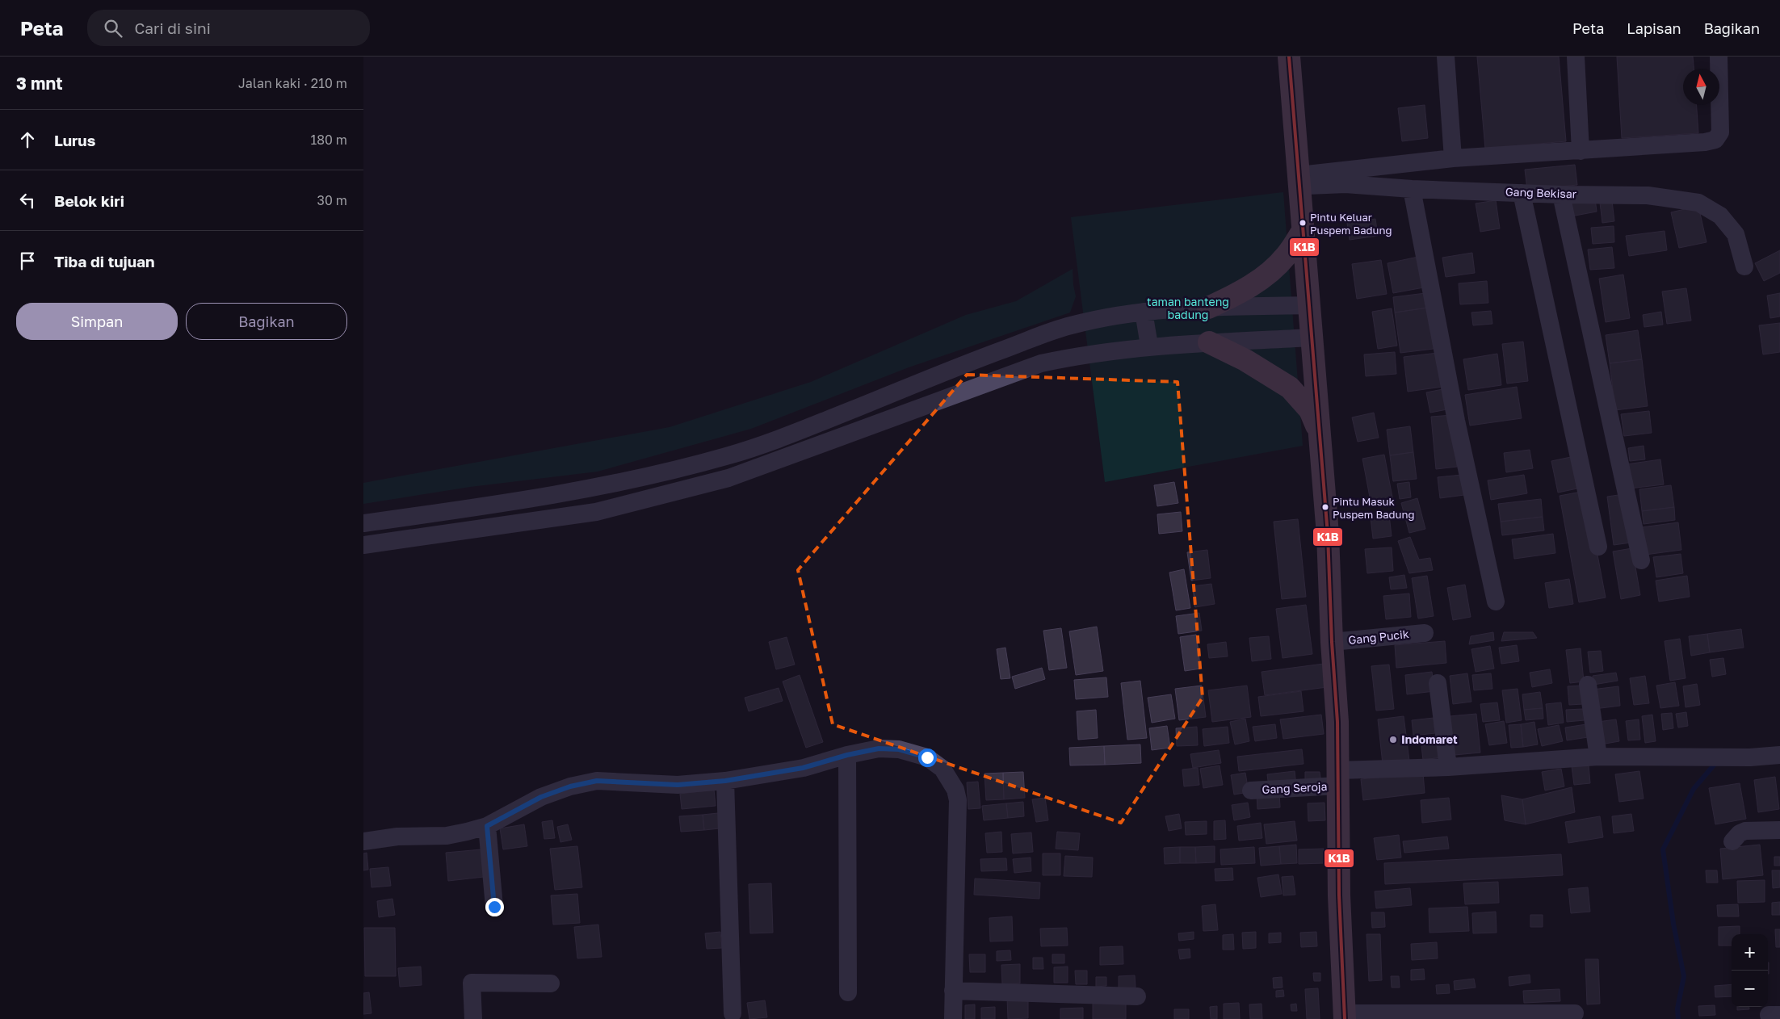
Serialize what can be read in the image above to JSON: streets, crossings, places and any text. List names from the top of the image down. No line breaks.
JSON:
{"streets":{"street":["Gang Bekisar","Gang Pucik","Gang Seroja"]},"parks":["taman banteng badung"],"places":["Pintu Keluar Puspem Badung","Pintu Masuk Puspem Badung","Indomaret"],"lines":["transit line K1B"],"north":"top","page":{"header":"Peta","search":"Cari di sini","nav":["Peta","Lapisan","Bagikan"],"heading":["3 mnt","Jalan kaki · 210 m"],"list":[["Lurus","180 m"],["Belok kiri","30 m"],"Tiba di tujuan"],"buttons":["Simpan","Bagikan"],"map_buttons":["+","−"]}}
